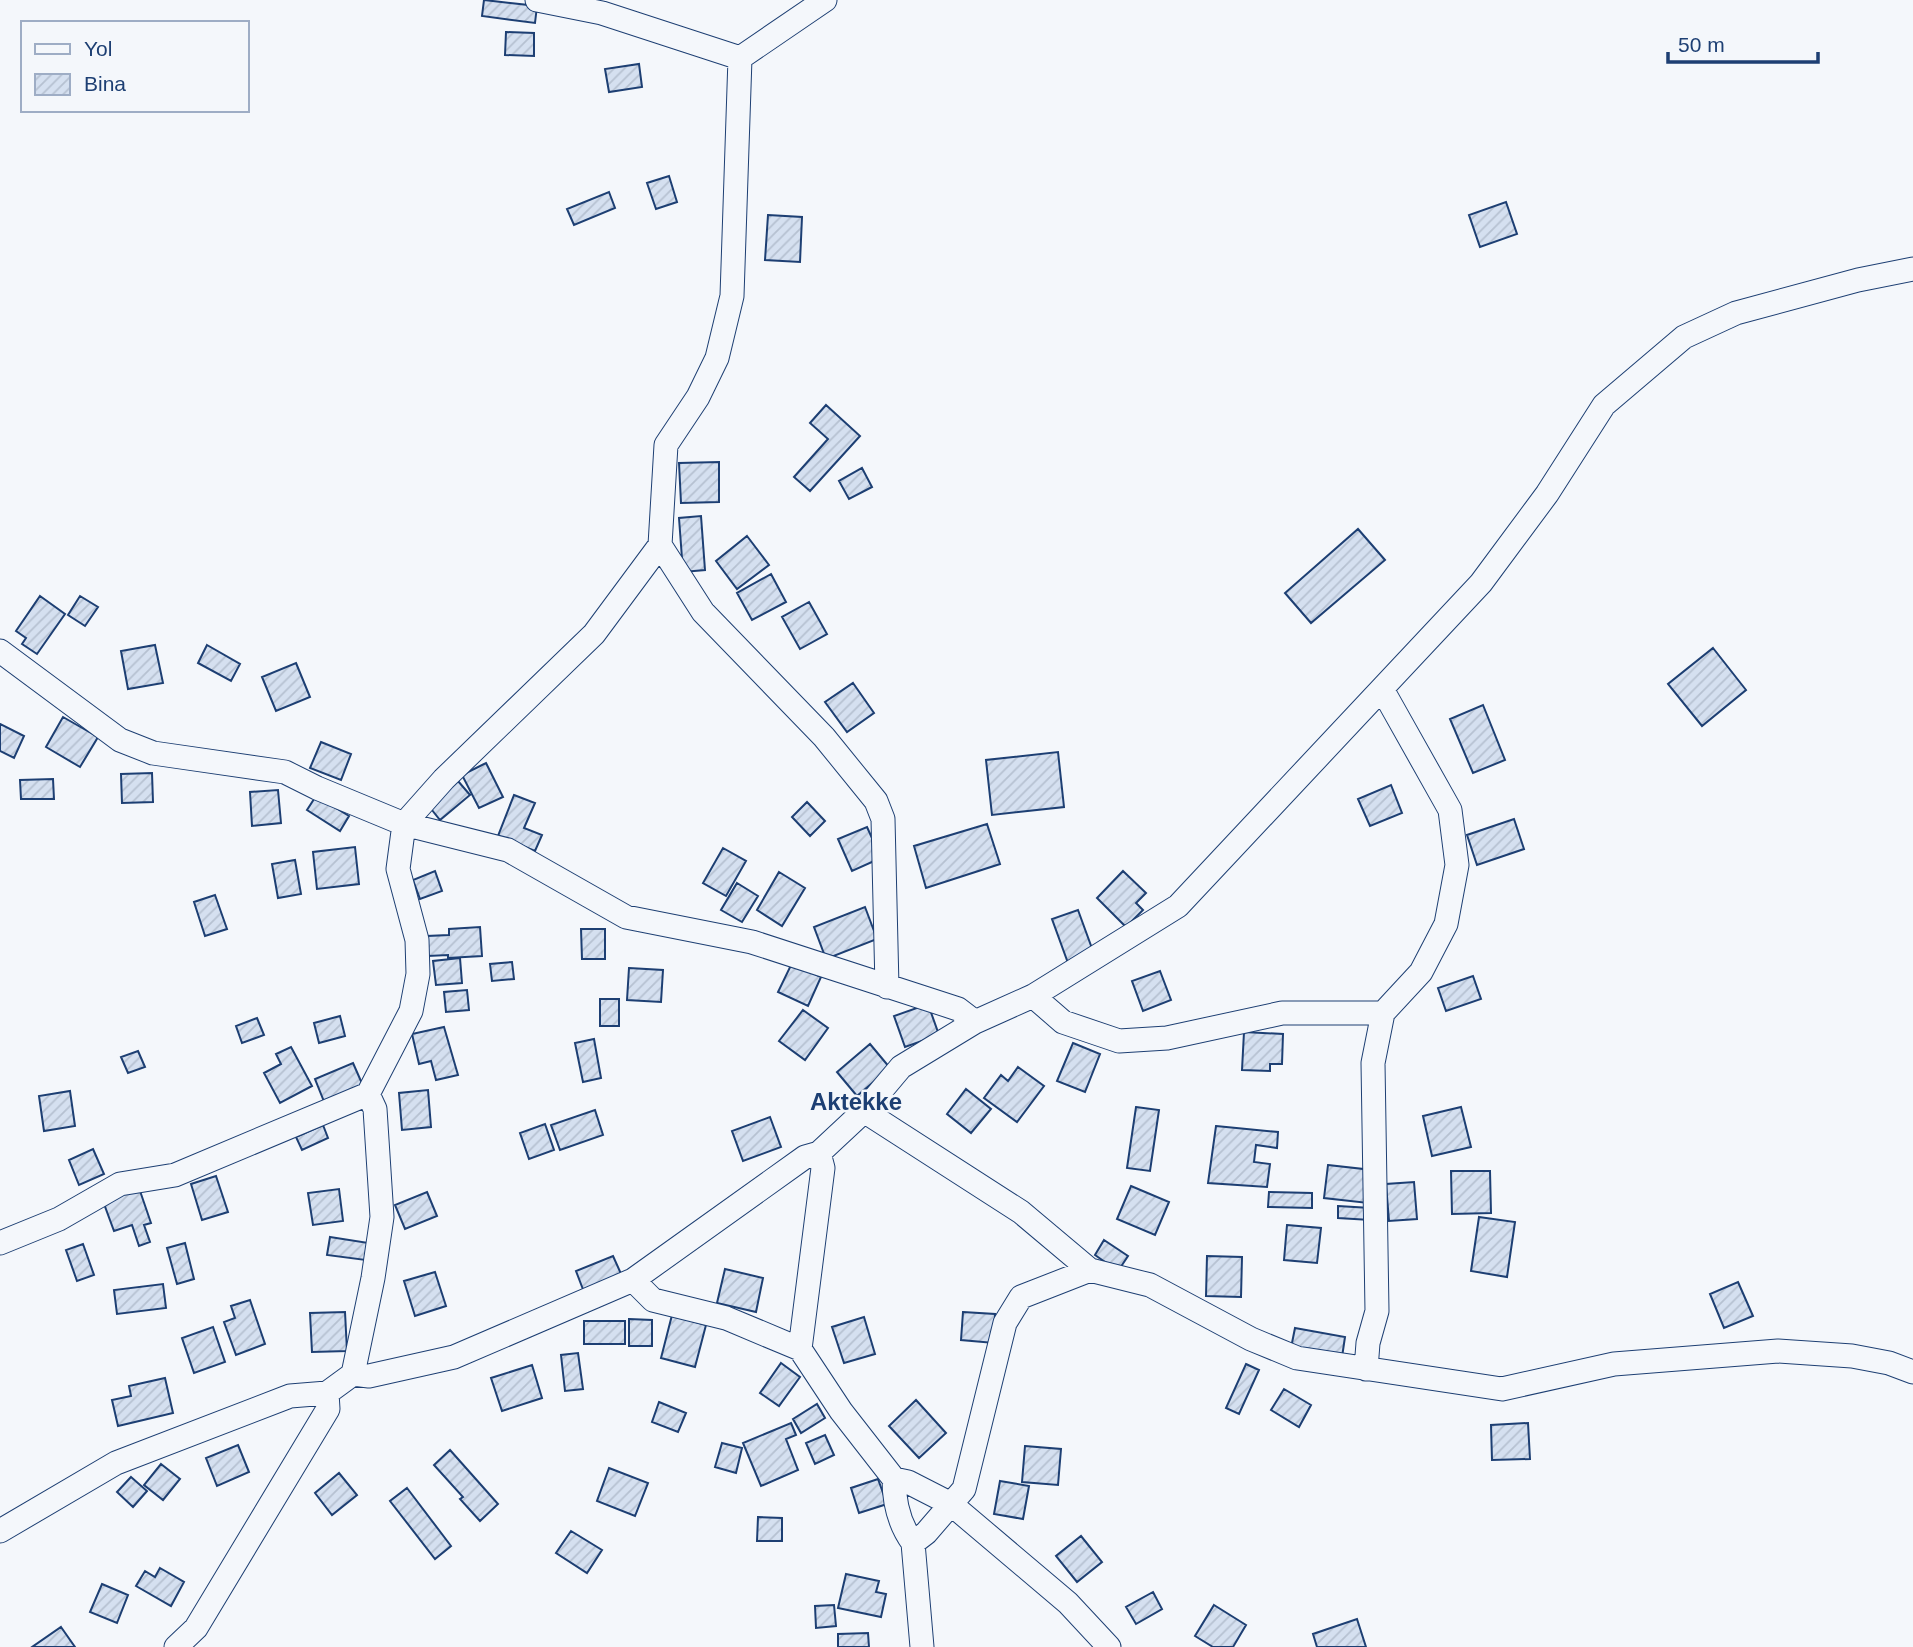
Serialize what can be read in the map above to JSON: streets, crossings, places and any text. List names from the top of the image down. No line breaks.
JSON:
{"districts":["Aktekke"],"legend":["Yol","Bina"],"scale_bar":"50 m"}
